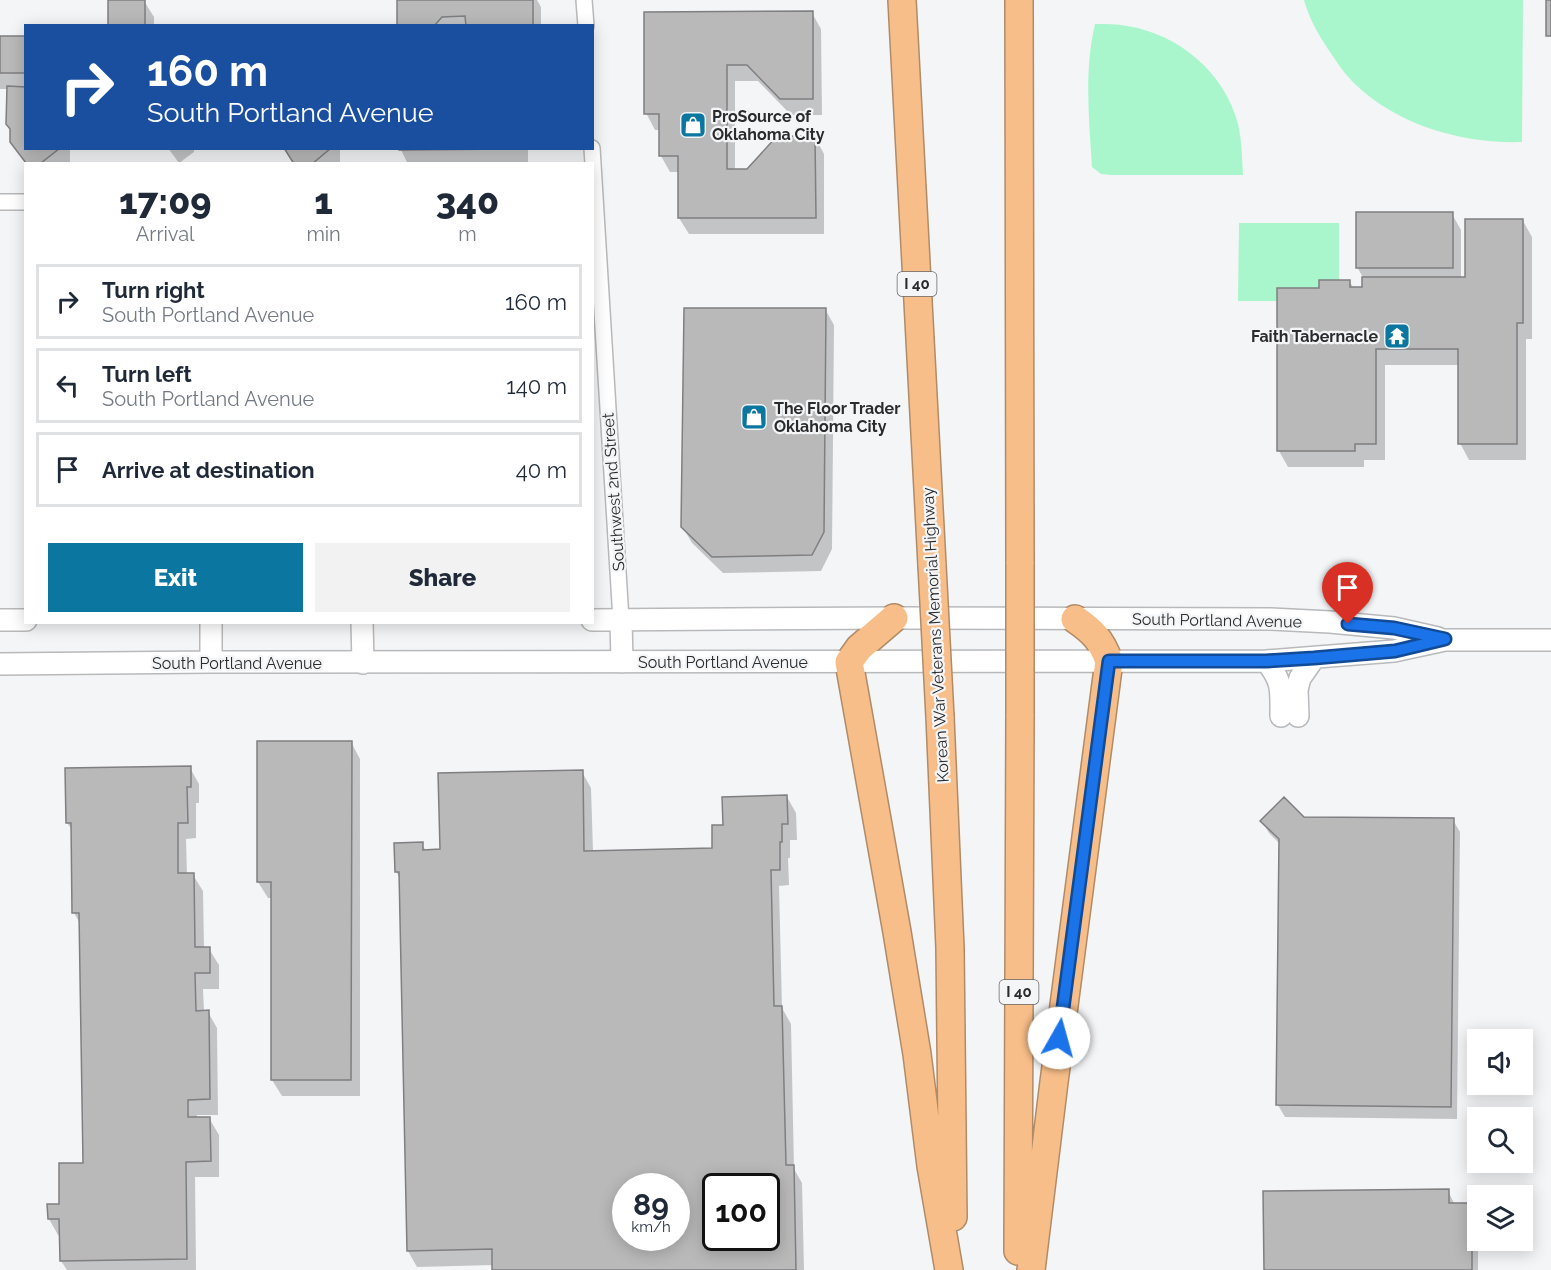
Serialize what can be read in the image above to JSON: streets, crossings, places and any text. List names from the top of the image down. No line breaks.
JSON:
{"streets":{"highway":["I 40","Korean War Veterans Memorial Highway"],"main road":["South Portland Avenue"],"street":["Southwest 2nd Street"]},"crossings":[["Southwest 2nd Street","South Portland Avenue"]],"places":{"shop":["ProSource of Oklahoma City","The Floor Trader Oklahoma City"],"temple":["Faith Tabernacle"]},"page":{"turn":["160 m","South Portland Avenue"],"eta":["17:09","Arrival","1","min","340","m"],"list":[{"name":"Turn right","note":"South Portland Avenue","value":"160 m"},{"name":"Turn left","note":"South Portland Avenue","value":"140 m"},{"name":"Arrive at destination","value":"40 m"}],"buttons":["Exit","Share"],"speed":"89 km/h","limit":"100"}}
